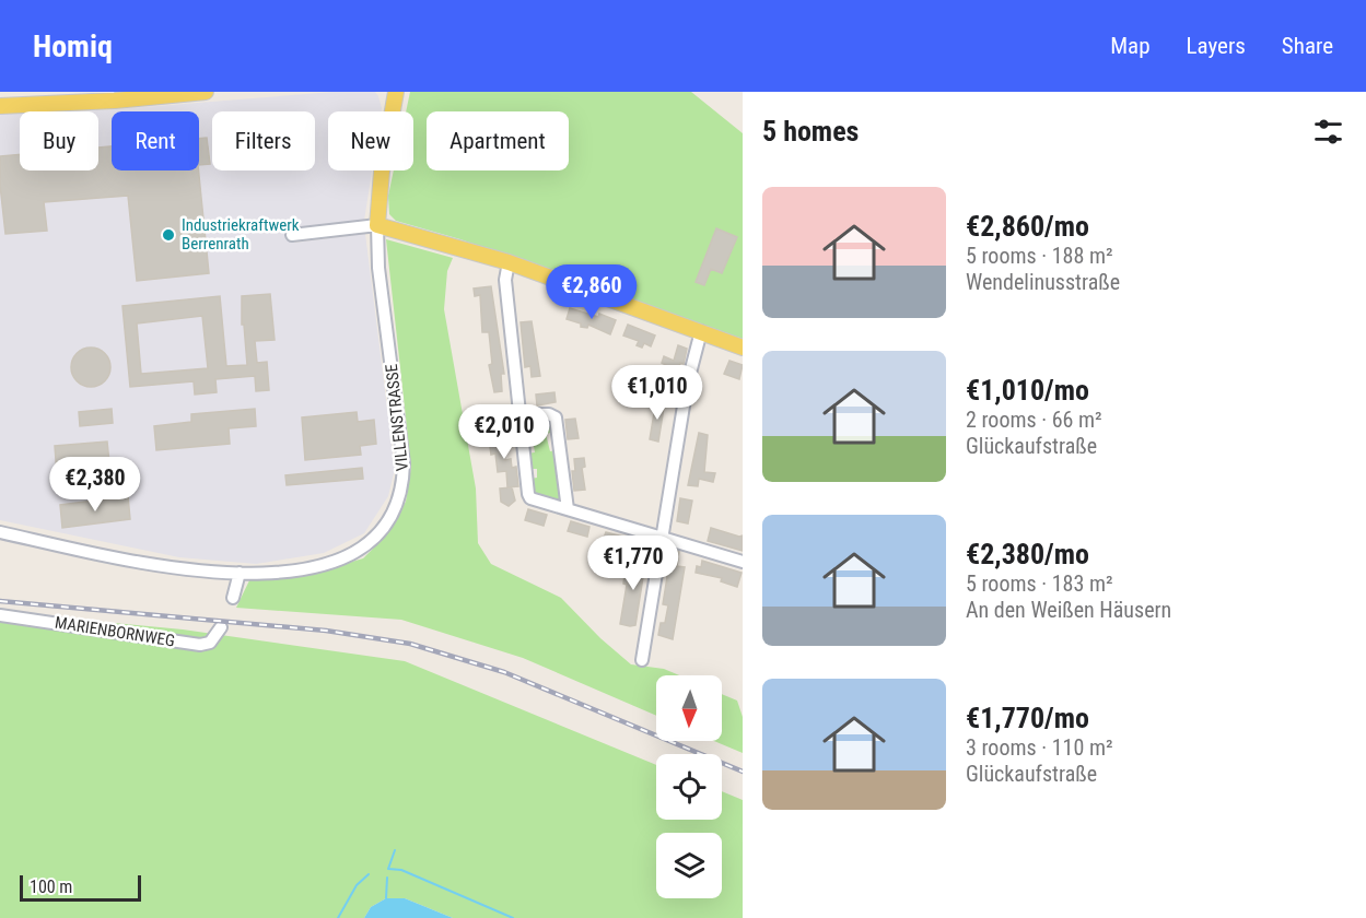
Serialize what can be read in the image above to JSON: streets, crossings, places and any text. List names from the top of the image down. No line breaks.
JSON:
{"streets":{"main road":["VILLENSTRASSE"],"street":["MARIENBORNWEG"]},"places":["Industriekraftwerk Berrenrath"],"scale_bar":"100 m","north":"bottom","page":{"header":"Homiq","nav":["Map","Layers","Share"],"heading":"5 homes","chip":["Buy","Rent","Filters","New","Apartment"],"list":[{"name":"€2,860/mo","note":"5 rooms · 188 m² · Wendelinusstraße"},{"name":"€1,010/mo","note":"2 rooms · 66 m² · Glückaufstraße"},{"name":"€2,380/mo","note":"5 rooms · 183 m² · An den Weißen Häusern"},{"name":"€1,770/mo","note":"3 rooms · 110 m² · Glückaufstraße"}],"price":["€2,860","€1,010","€2,010","€2,380","€1,770"],"scale":"100 m"}}
